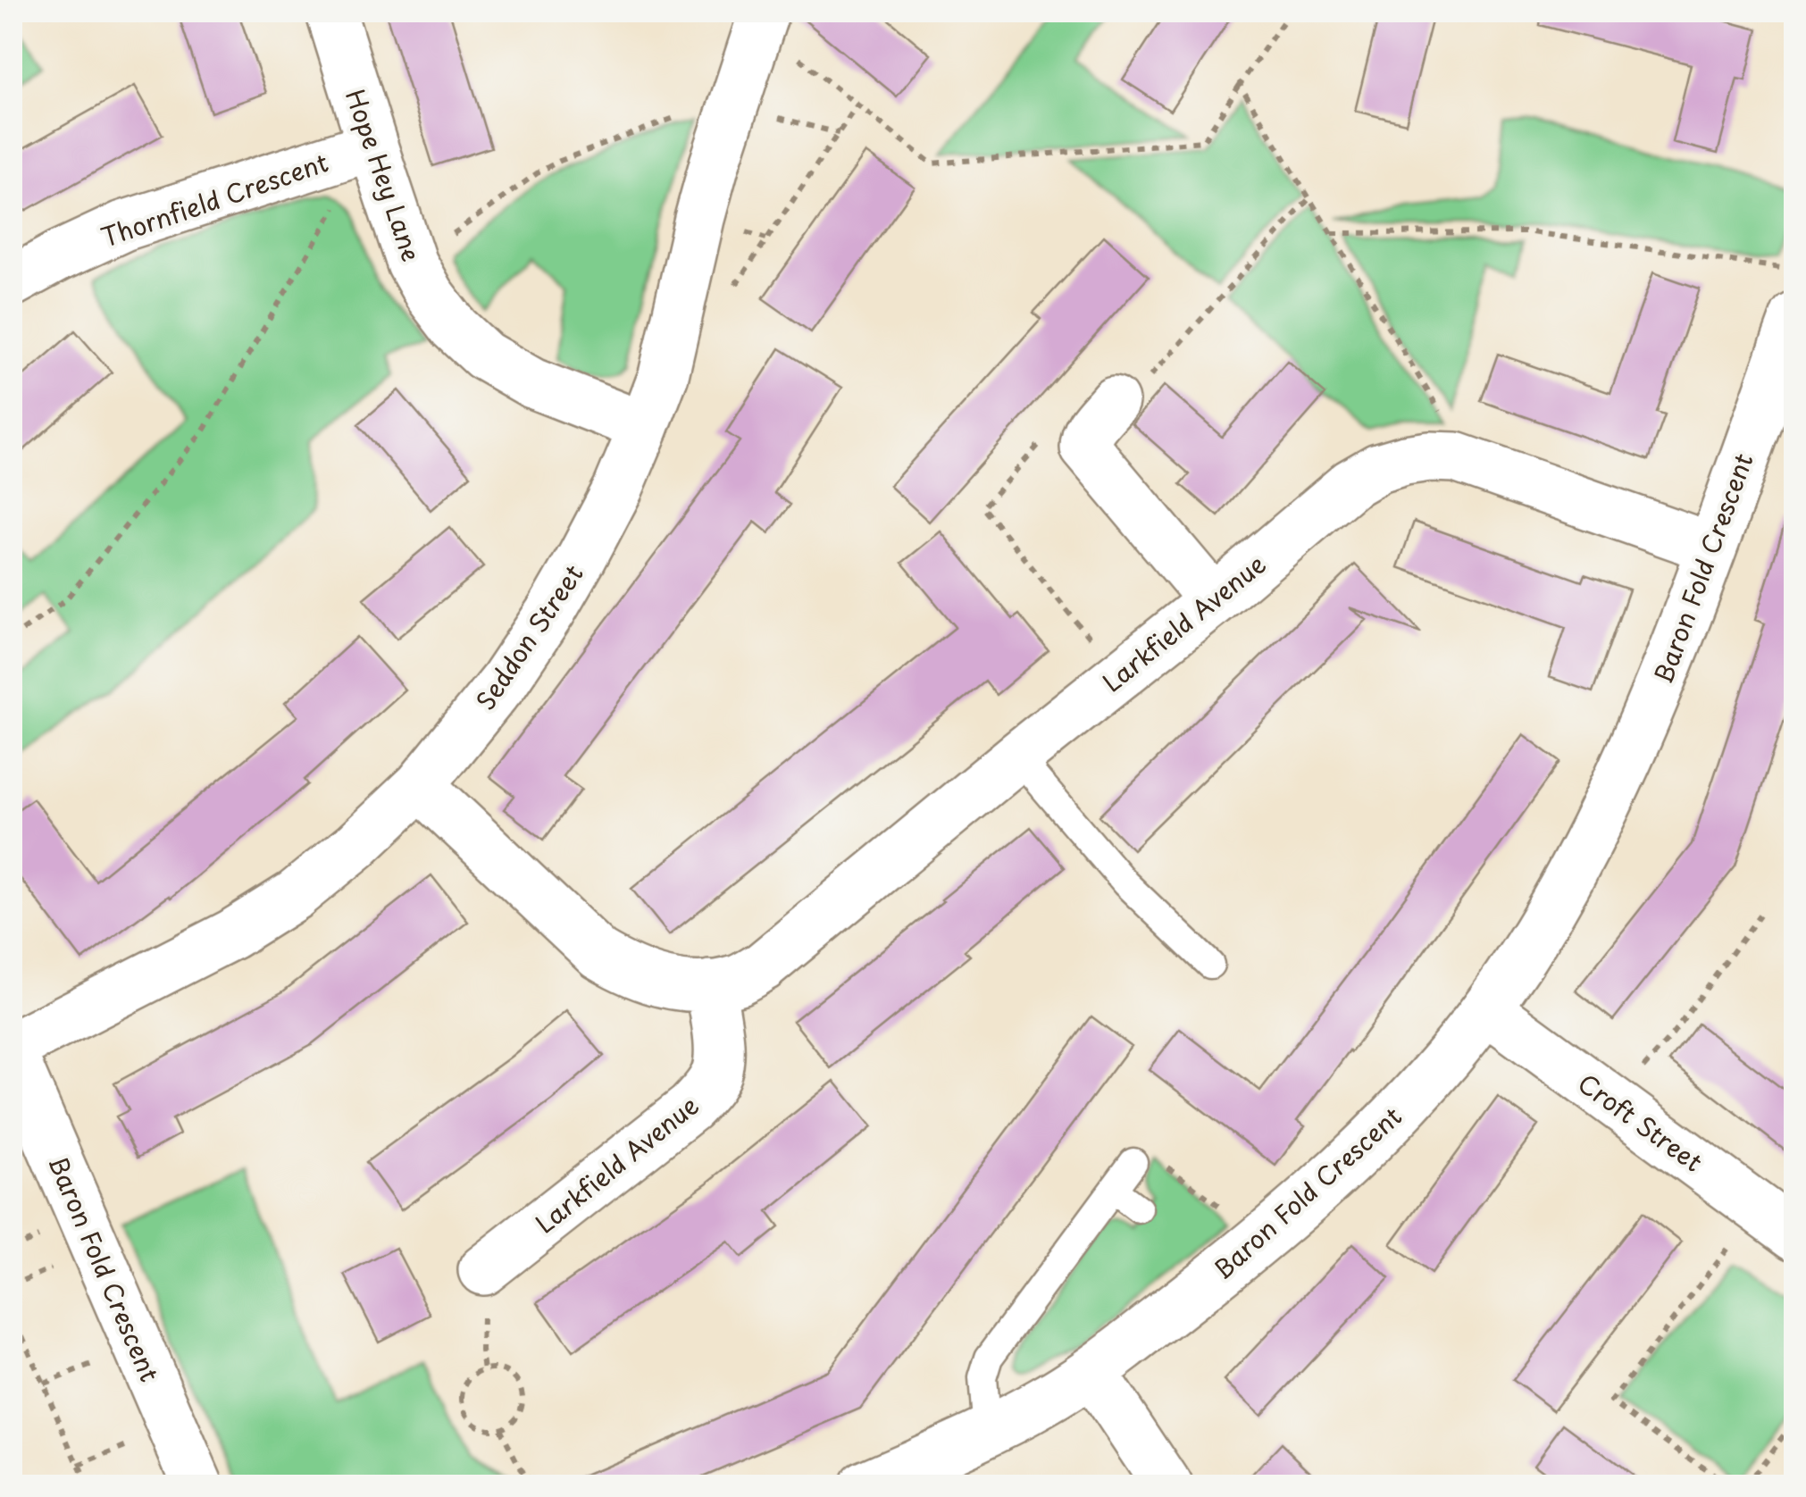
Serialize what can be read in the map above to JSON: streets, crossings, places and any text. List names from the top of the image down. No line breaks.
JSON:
{"streets":{"street":["Hope Hey Lane","Thornfield Crescent","Baron Fold Crescent","Larkfield Avenue","Seddon Street","Croft Street"]},"crossings":[["Hope Hey Lane","Thornfield Crescent"],["Hope Hey Lane","Seddon Street"],["Baron Fold Crescent","Larkfield Avenue"],["Baron Fold Crescent","Seddon Street"],["Baron Fold Crescent","Croft Street"],["Larkfield Avenue","Seddon Street"]]}
